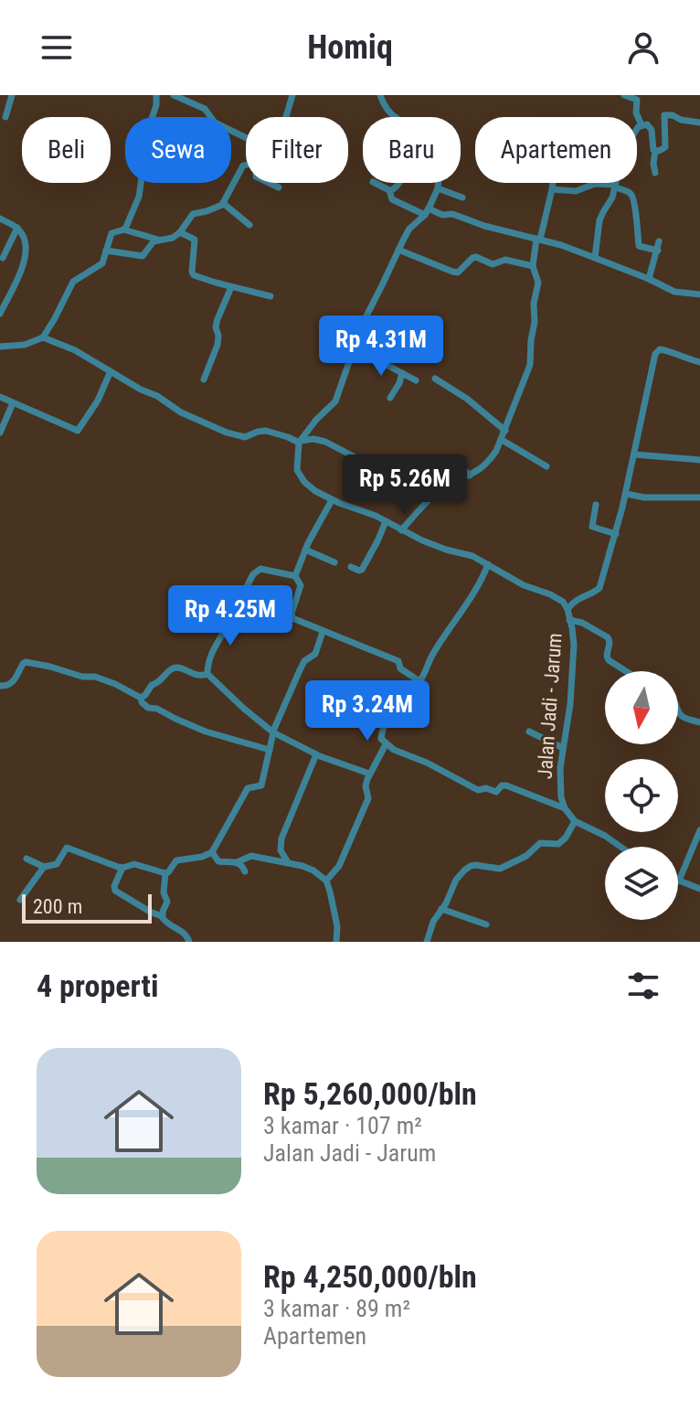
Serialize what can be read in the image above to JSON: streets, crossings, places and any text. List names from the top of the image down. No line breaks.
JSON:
{"streets":{"street":["Jalan Jadi - Jarum"]},"scale_bar":"200 m","north":"bottom","page":{"header":"Homiq","chip":["Beli","Sewa","Filter","Baru","Apartemen"],"price":["Rp 4.31M","Rp 5.26M","Rp 4.25M","Rp 3.24M"],"scale":"200 m","heading":"4 properti","list":[{"name":"Rp 5,260,000/bln","note":"3 kamar · 107 m² · Jalan Jadi - Jarum"},{"name":"Rp 4,250,000/bln","note":"3 kamar · 89 m² · Apartemen"}]}}
